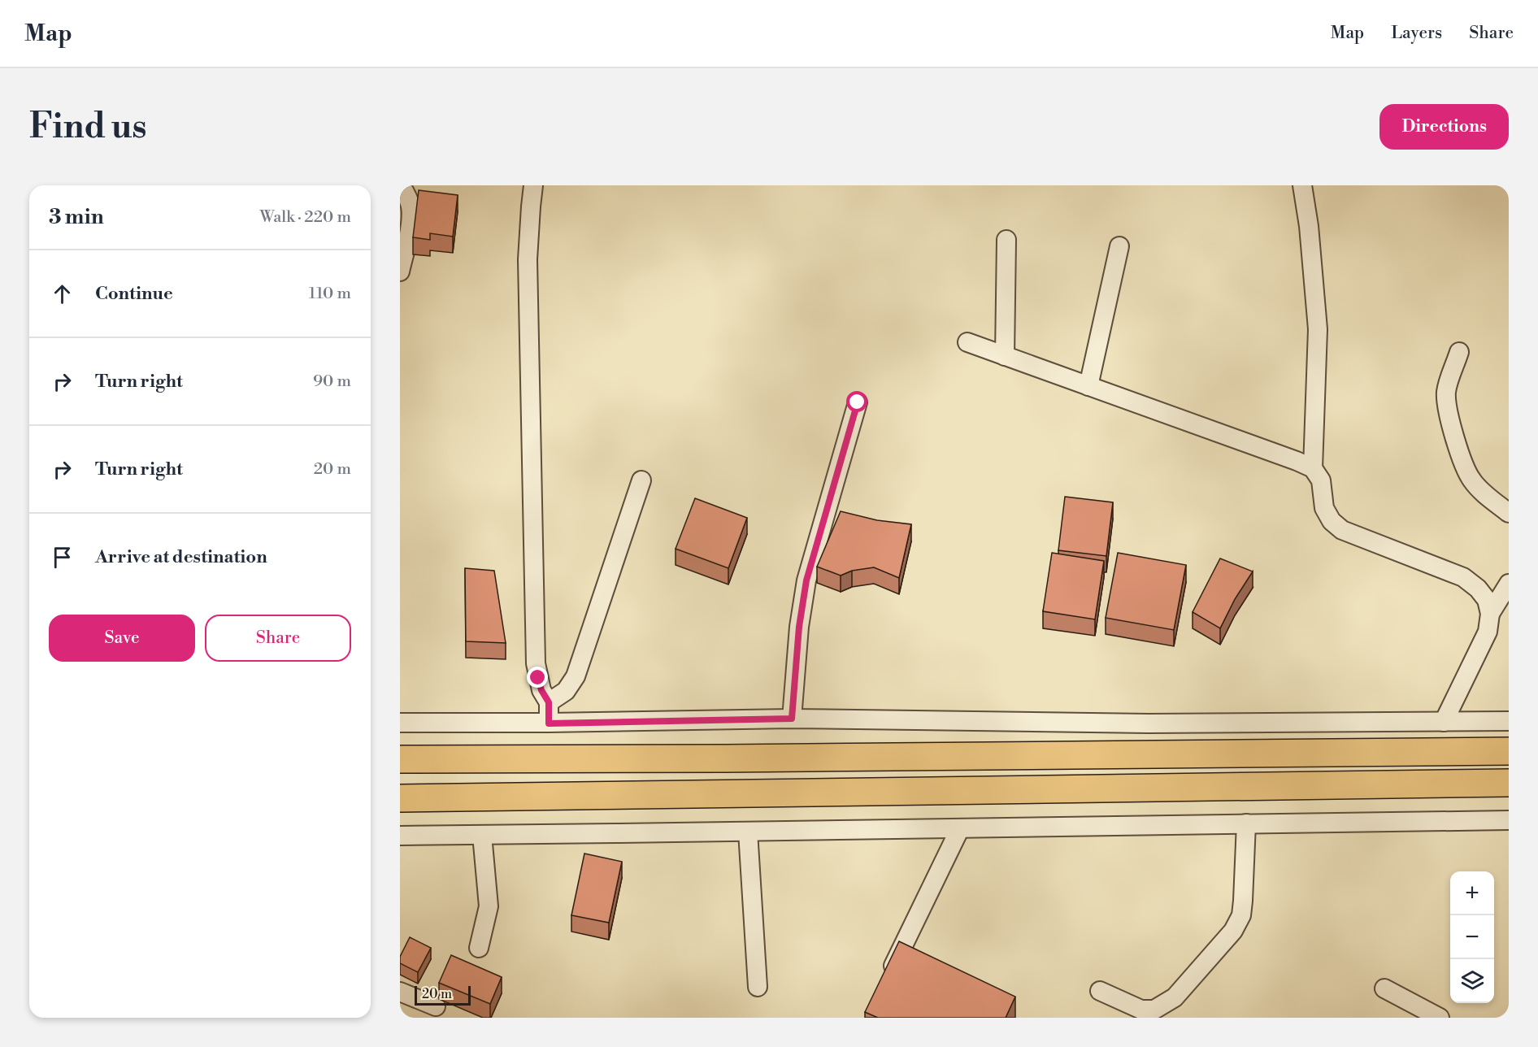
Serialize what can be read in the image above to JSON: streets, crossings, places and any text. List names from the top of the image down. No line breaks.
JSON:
{"scale_bar":"20 m","page":{"header":"Map","nav":["Map","Layers","Share"],"buttons":["Directions",["Save","Share"]],"title":"Find us","heading":["3 min","Walk · 220 m"],"list":[["Continue","110 m"],["Turn right","90 m"],["Turn right","20 m"],"Arrive at destination"],"map_buttons":["+","−"],"scale":"20 m"}}
